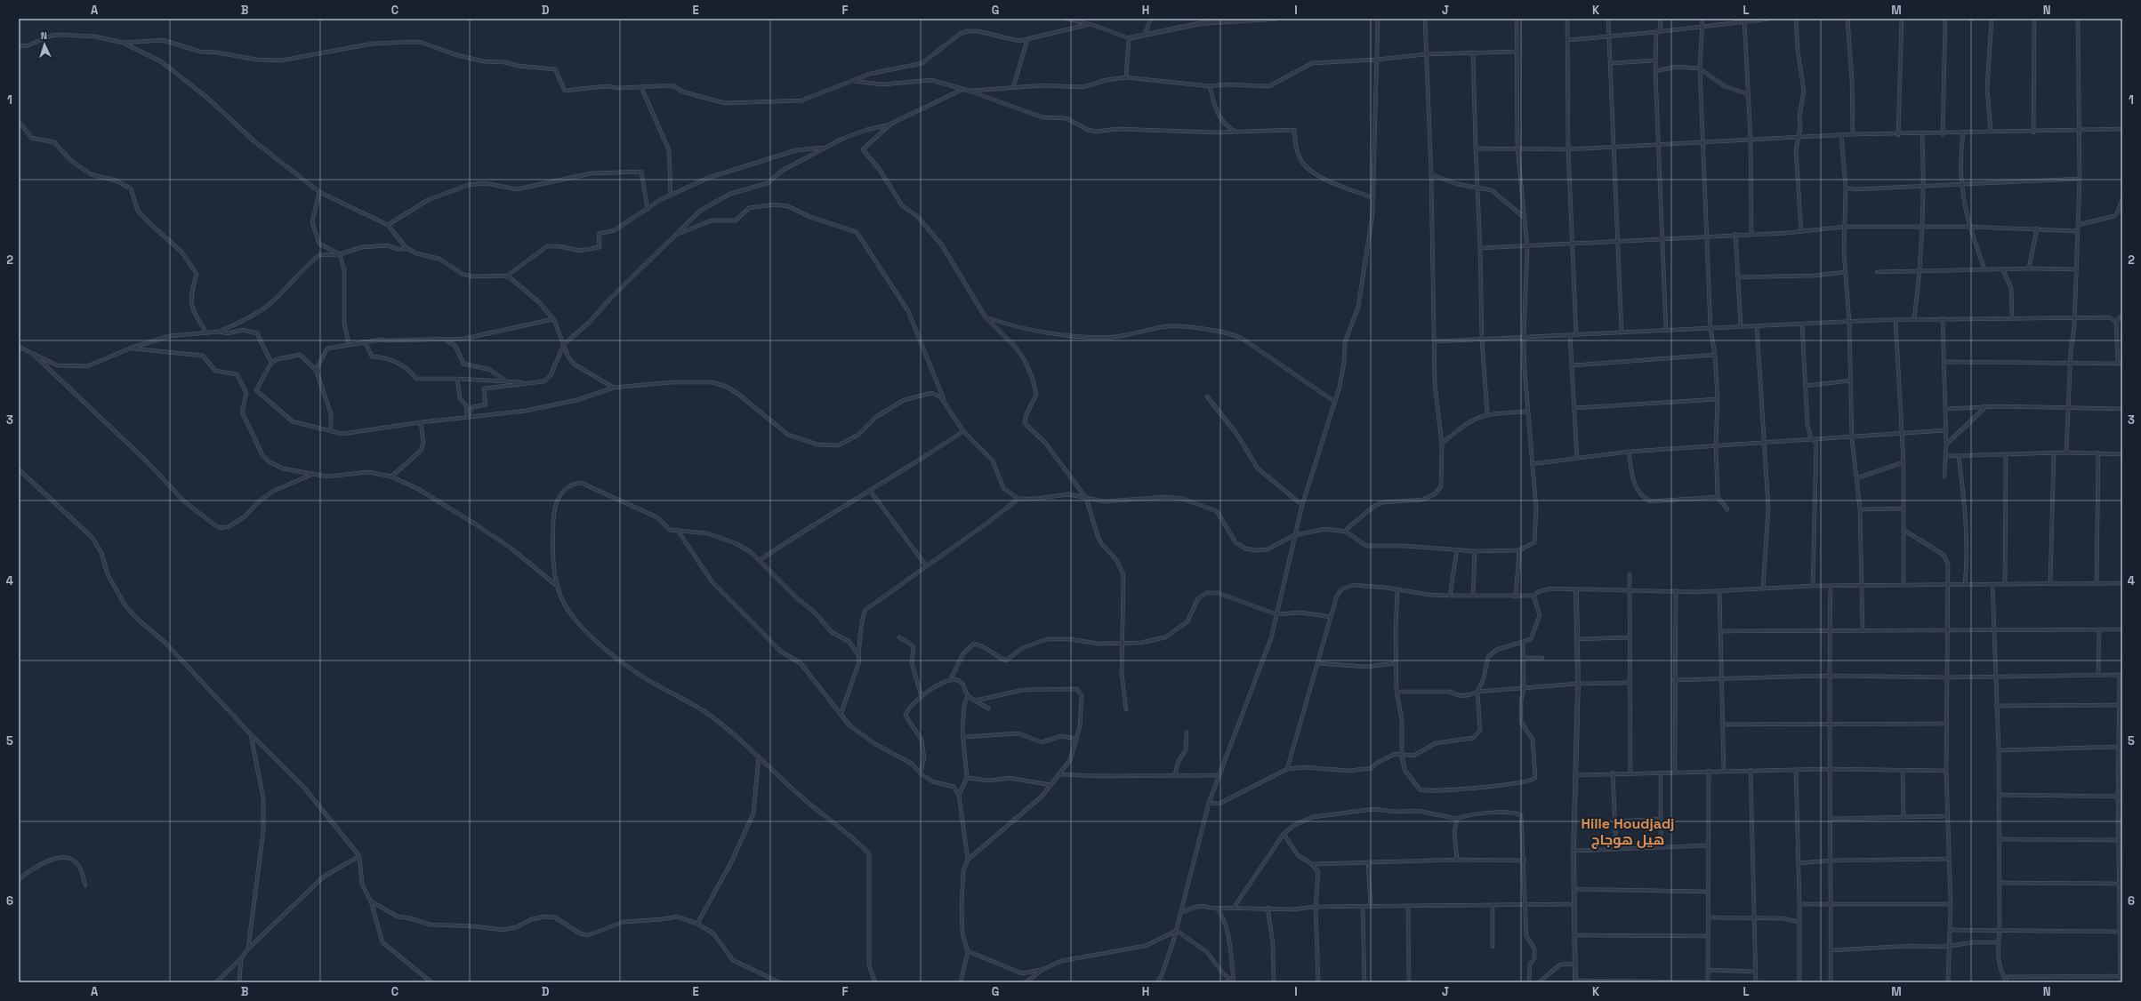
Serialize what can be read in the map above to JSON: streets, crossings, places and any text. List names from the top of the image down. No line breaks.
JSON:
{"districts":["Hille Houdjadj هيل هوجاج"],"north":"top","grid":{"columns":["A","B","C","D","E","F","G","H","I","J","K","L","M","N"],"rows":["1","2","3","4","5","6"]}}
